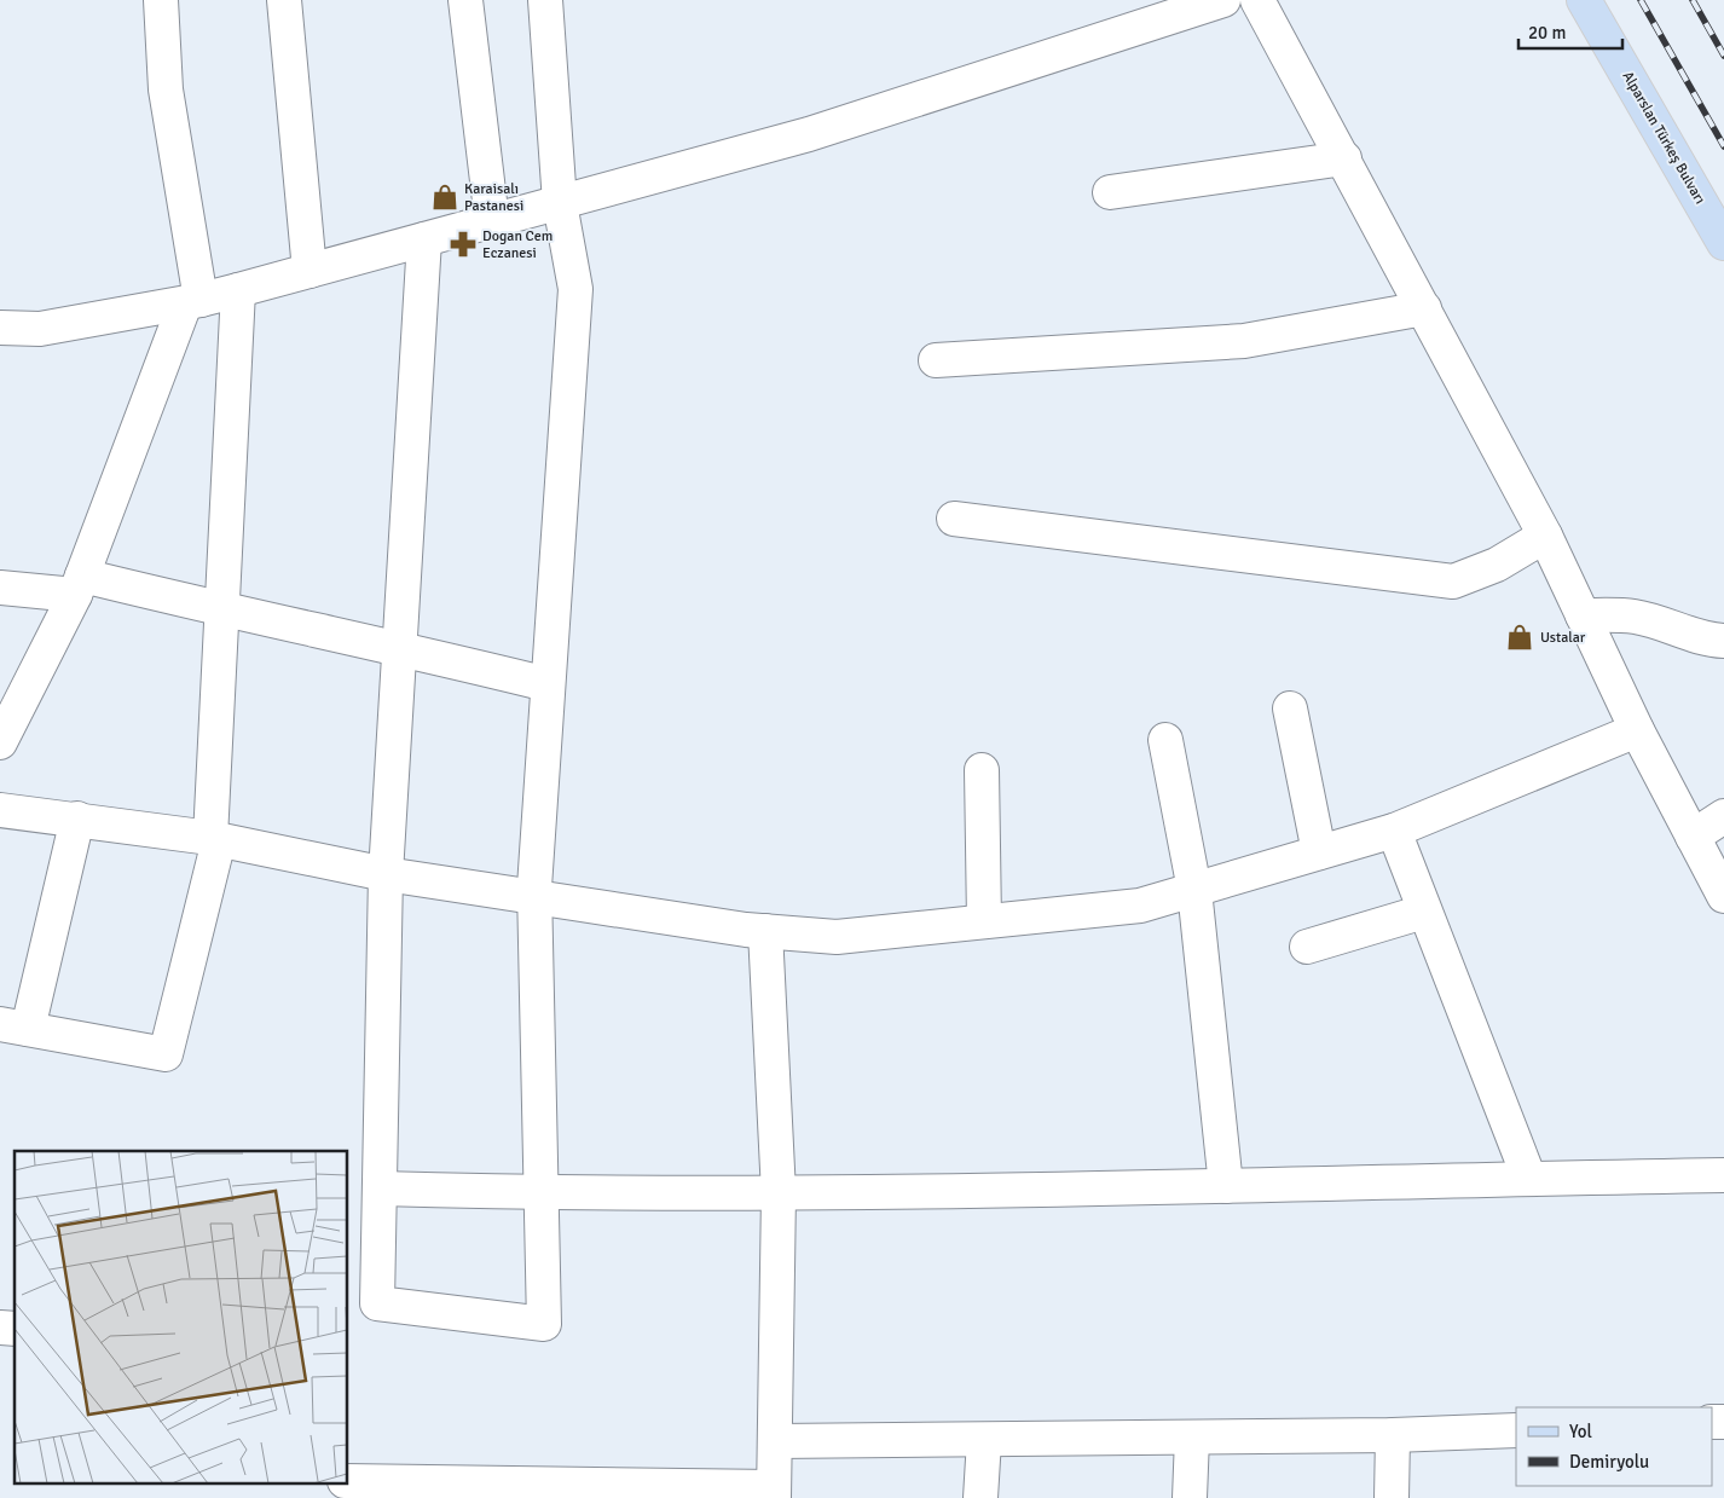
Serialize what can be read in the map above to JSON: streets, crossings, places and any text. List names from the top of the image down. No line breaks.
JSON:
{"streets":{"main road":["Alparslan Türkeş Bulvarı"]},"places":{"shop":["Karaisalı Pastanesi","Ustalar"],"pharmacy":["Dogan Cem Eczanesi"]},"legend":["Yol","Demiryolu"],"scale_bar":"20 m"}
